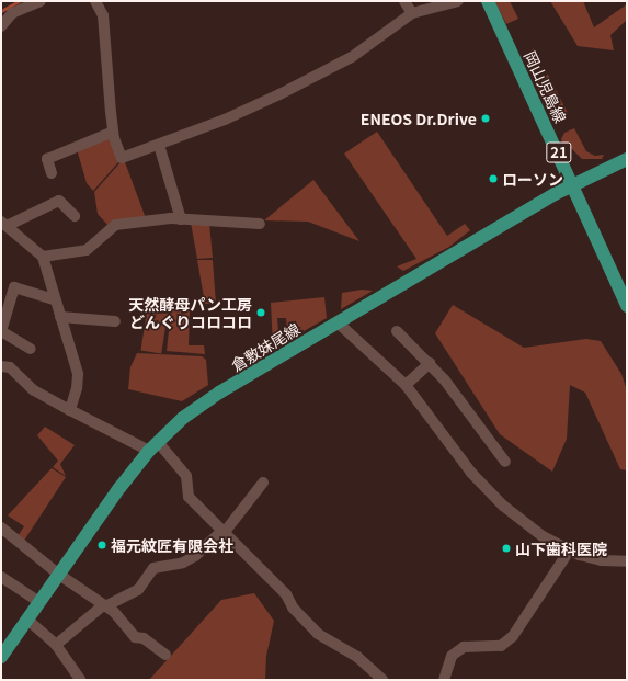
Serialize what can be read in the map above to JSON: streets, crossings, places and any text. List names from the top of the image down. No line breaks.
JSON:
{"streets":{"main road":["岡山児島線","21","倉敷妹尾線"]},"crossings":[["岡山児島線","倉敷妹尾線"]],"places":["ENEOS Dr.Drive","ローソン","天然酵母パン工房 どんぐりコロコロ","福元紋匠有限会社","山下歯科医院"]}
